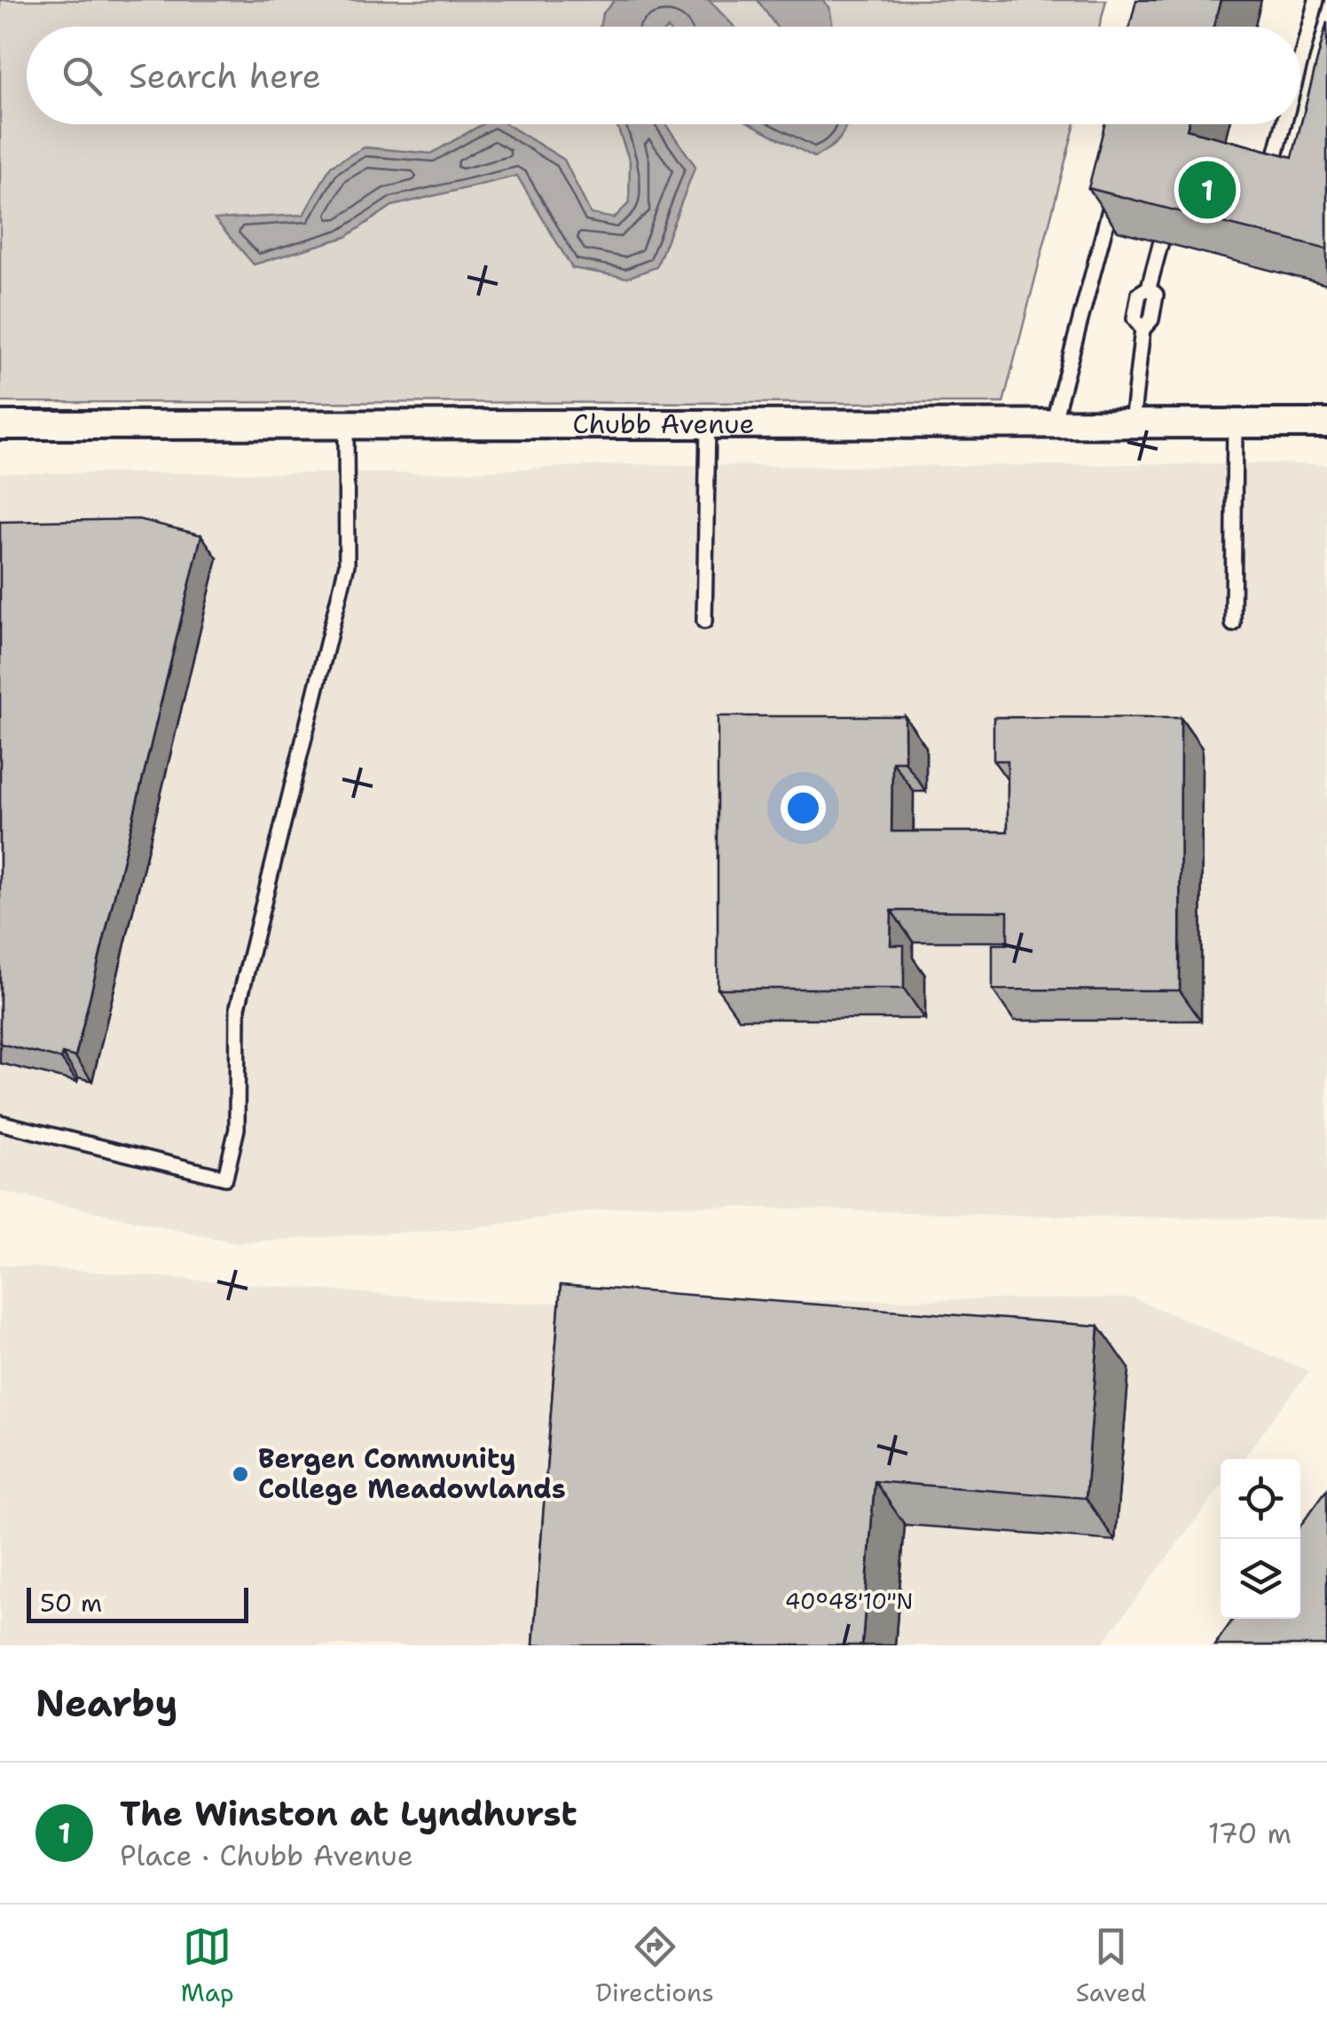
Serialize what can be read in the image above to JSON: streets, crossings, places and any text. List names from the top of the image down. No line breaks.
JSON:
{"streets":{"street":["Chubb Avenue"]},"places":["Bergen Community College Meadowlands"],"scale_bar":"50 m","page":{"search":"Search here","pins":"1","scale":"50 m","heading":"Nearby","list":[{"mark":"1","name":"The Winston at Lyndhurst","note":"Place · Chubb Avenue","value":"170 m"}],"nav":["Map","Directions","Saved"]},"coordinates":["40°48'10\"N"]}
